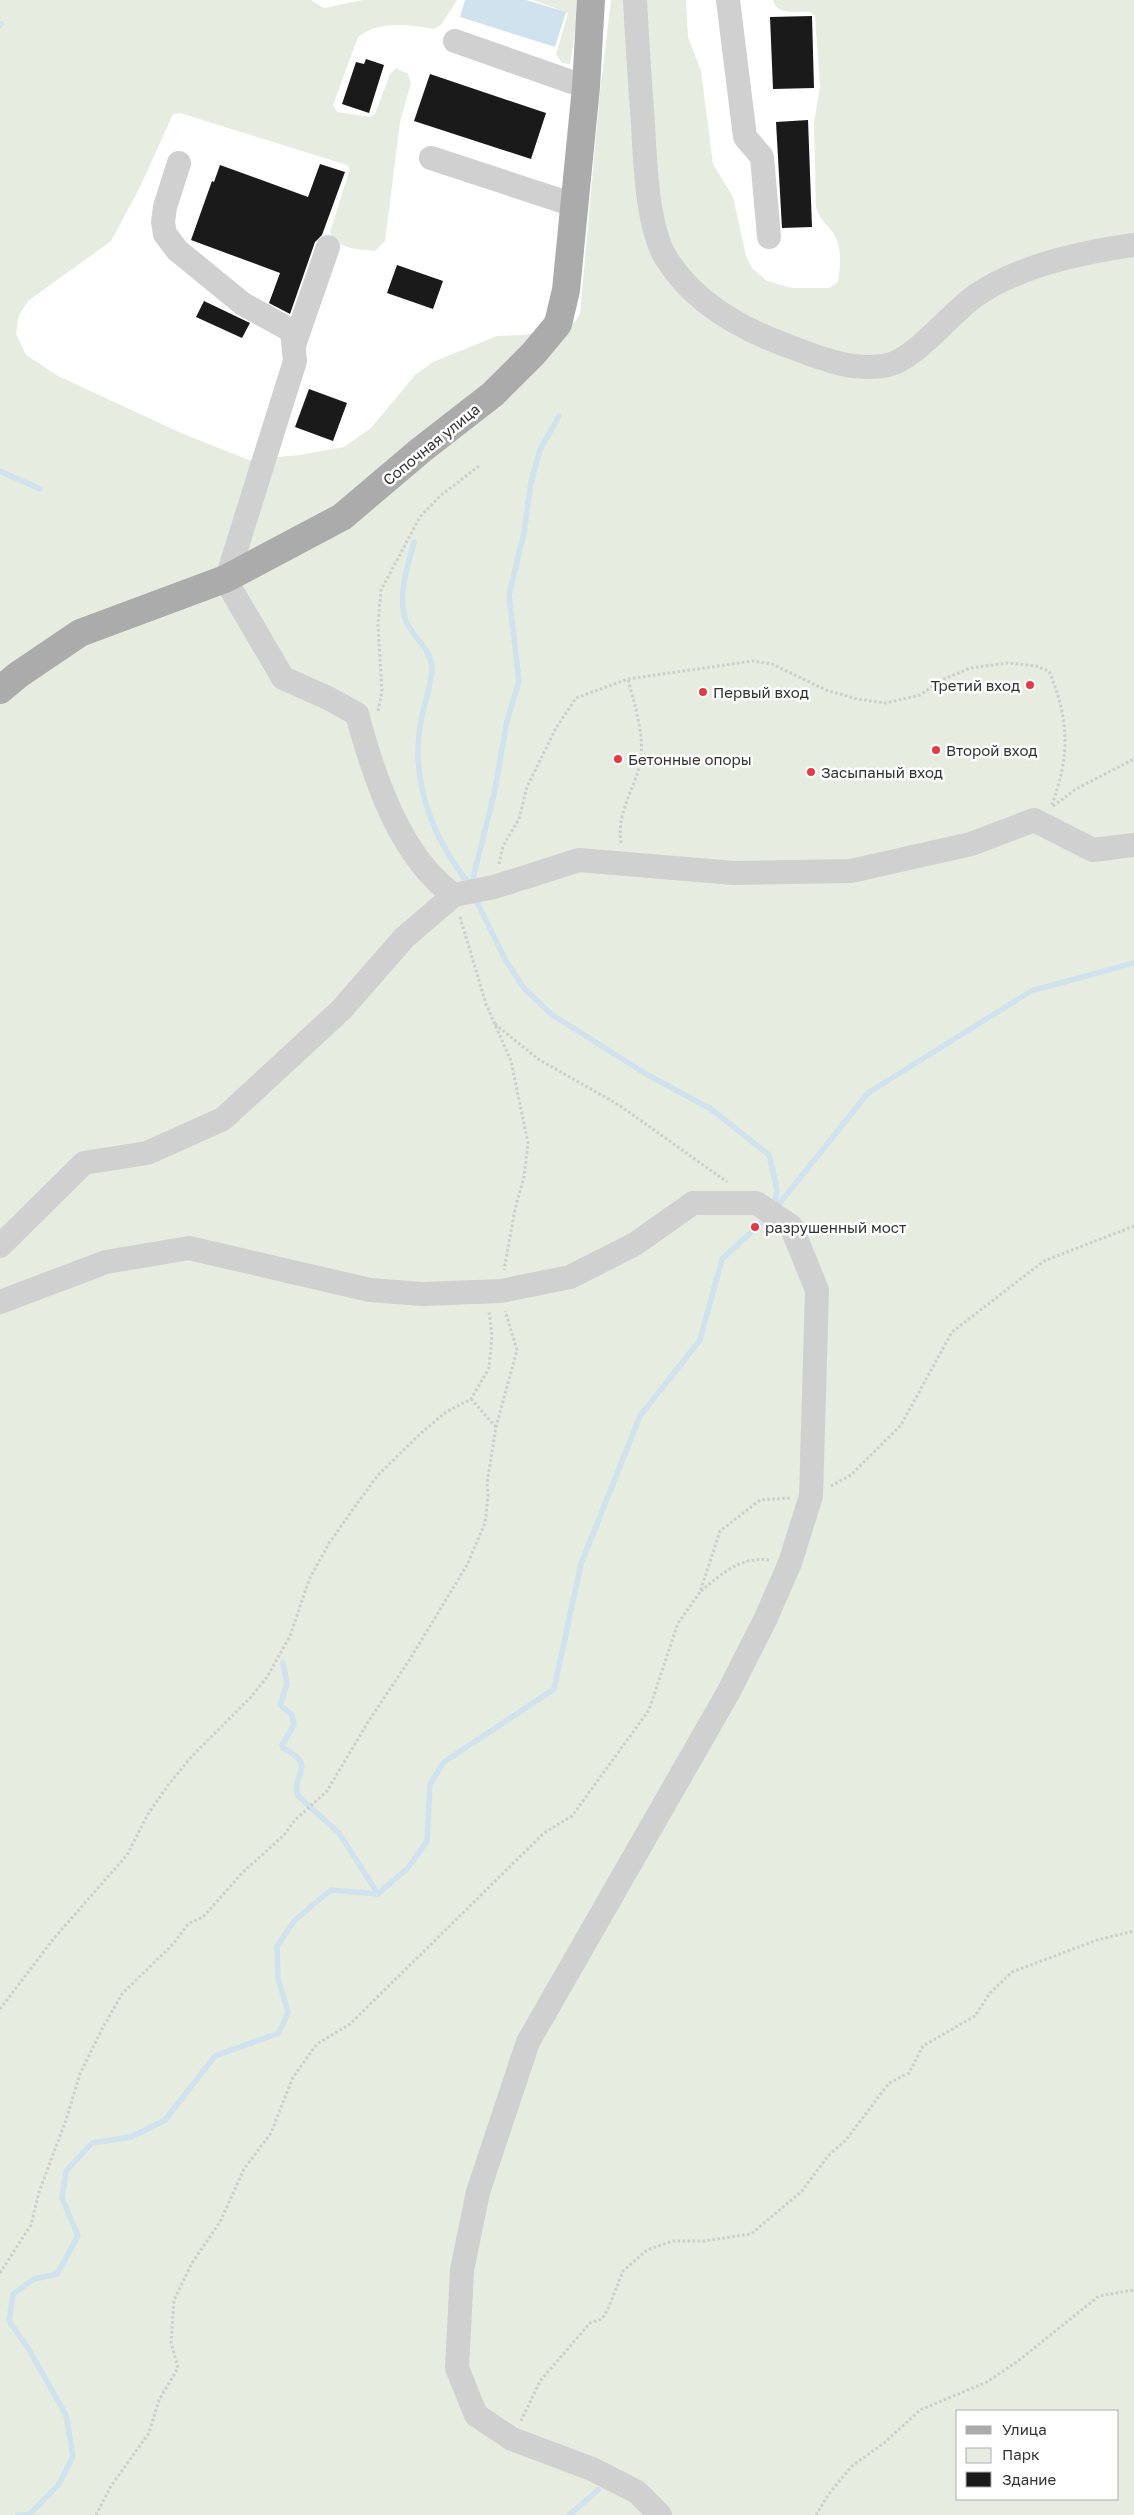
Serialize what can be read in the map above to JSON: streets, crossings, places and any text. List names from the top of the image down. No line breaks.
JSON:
{"streets":{"main road":["Сопочная улица"]},"places":["Третий вход","Первый вход","Второй вход","Бетонные опоры","Засыпаный вход","разрушенный мост"],"legend":["Улица","Парк","Здание"]}
